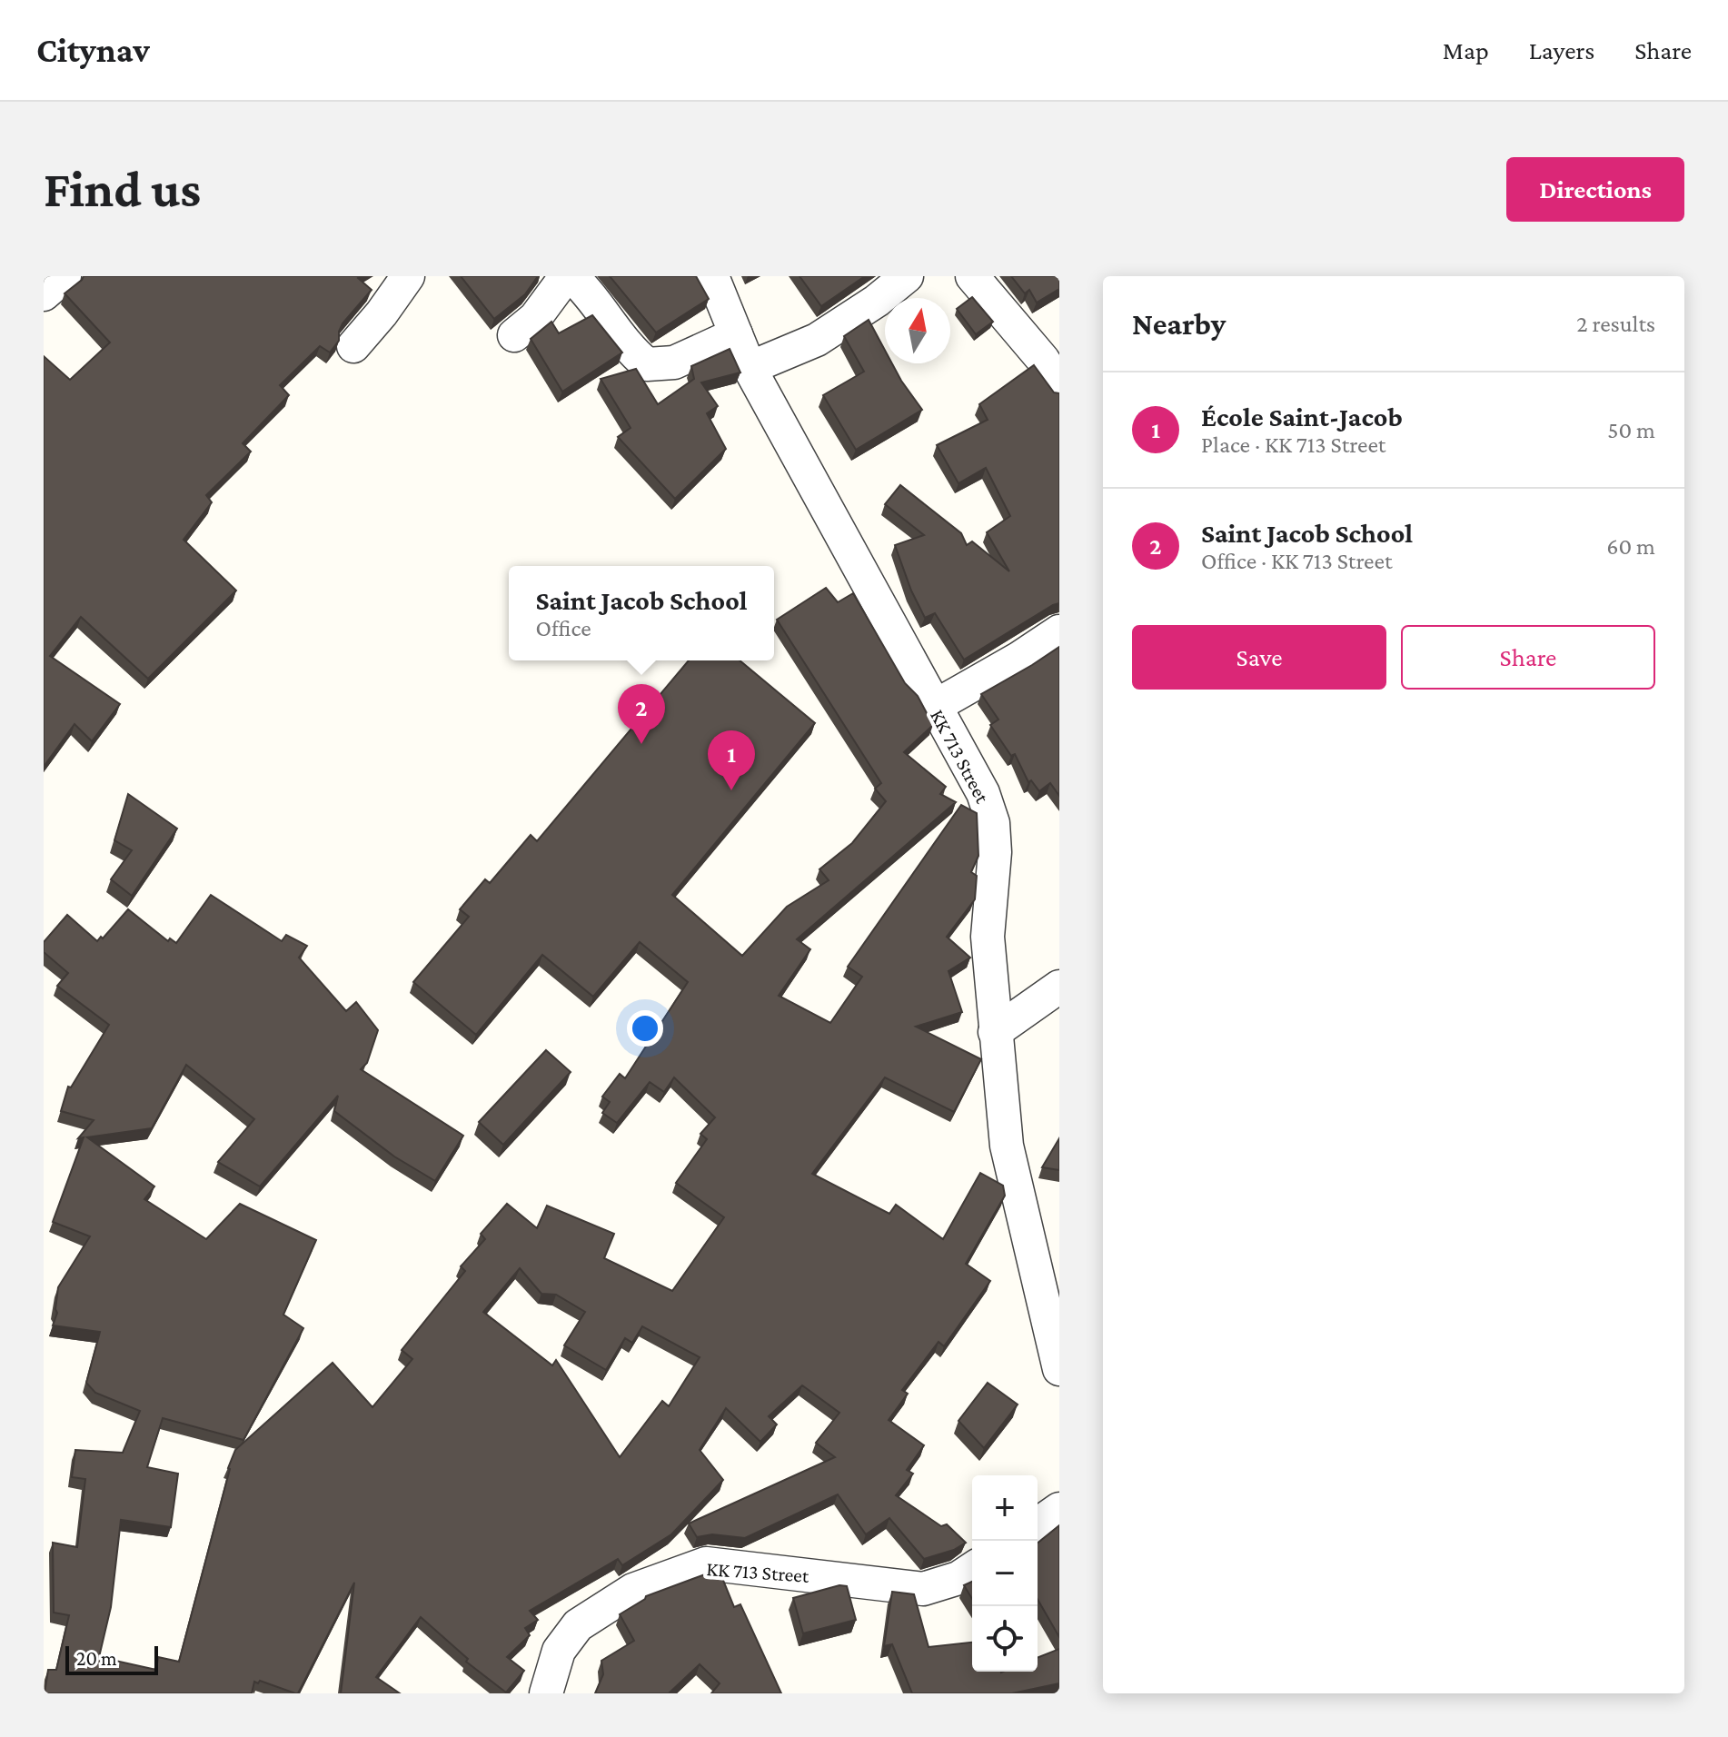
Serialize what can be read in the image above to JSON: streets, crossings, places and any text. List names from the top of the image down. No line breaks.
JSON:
{"streets":{"street":["KK 713 Street"]},"scale_bar":"20 m","north":"top","page":{"header":"Citynav","nav":["Map","Layers","Share"],"buttons":["Directions",["Save","Share"]],"title":"Find us","heading":["Nearby","2 results"],"list":[{"mark":"1","name":"École Saint-Jacob","note":"Place · KK 713 Street","value":"50 m"},{"mark":"2","name":"Saint Jacob School","note":"Office · KK 713 Street","value":"60 m"}],"popup":["Saint Jacob School","Office"],"pins":["2","1"],"map_buttons":["+","−"],"scale":"20 m"}}
